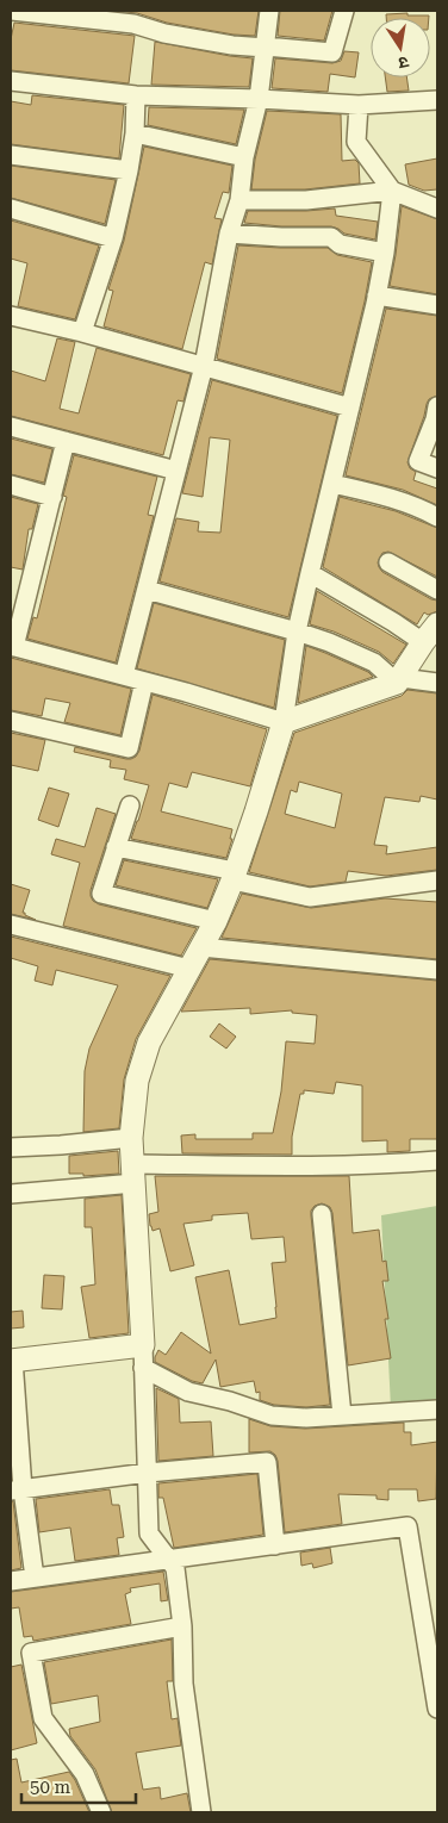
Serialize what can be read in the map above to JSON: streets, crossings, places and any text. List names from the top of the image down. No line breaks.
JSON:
{"scale_bar":"50 m","north":"bottom"}
